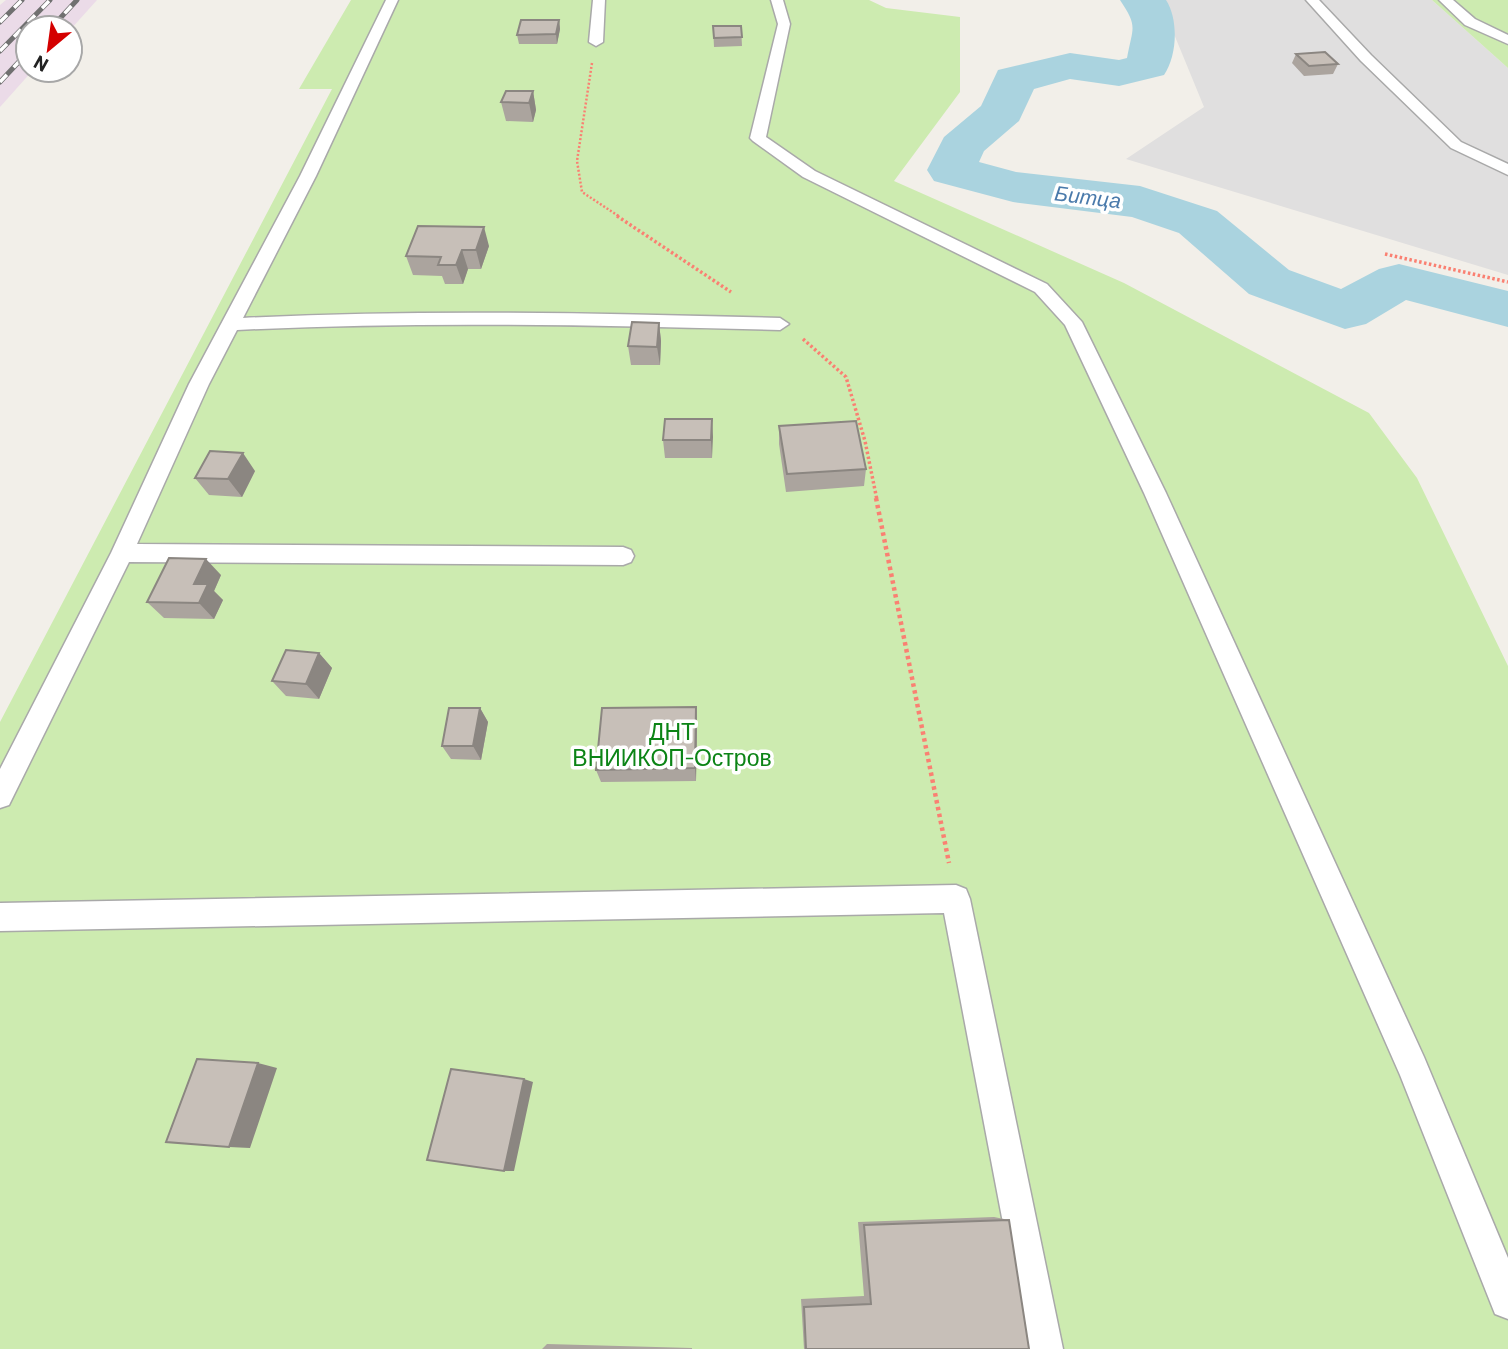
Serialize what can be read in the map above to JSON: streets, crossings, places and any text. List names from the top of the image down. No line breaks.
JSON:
{"water":["Битца"],"parks":["ДНТ ВНИИКОП-Остров"],"north":"bottom left"}
